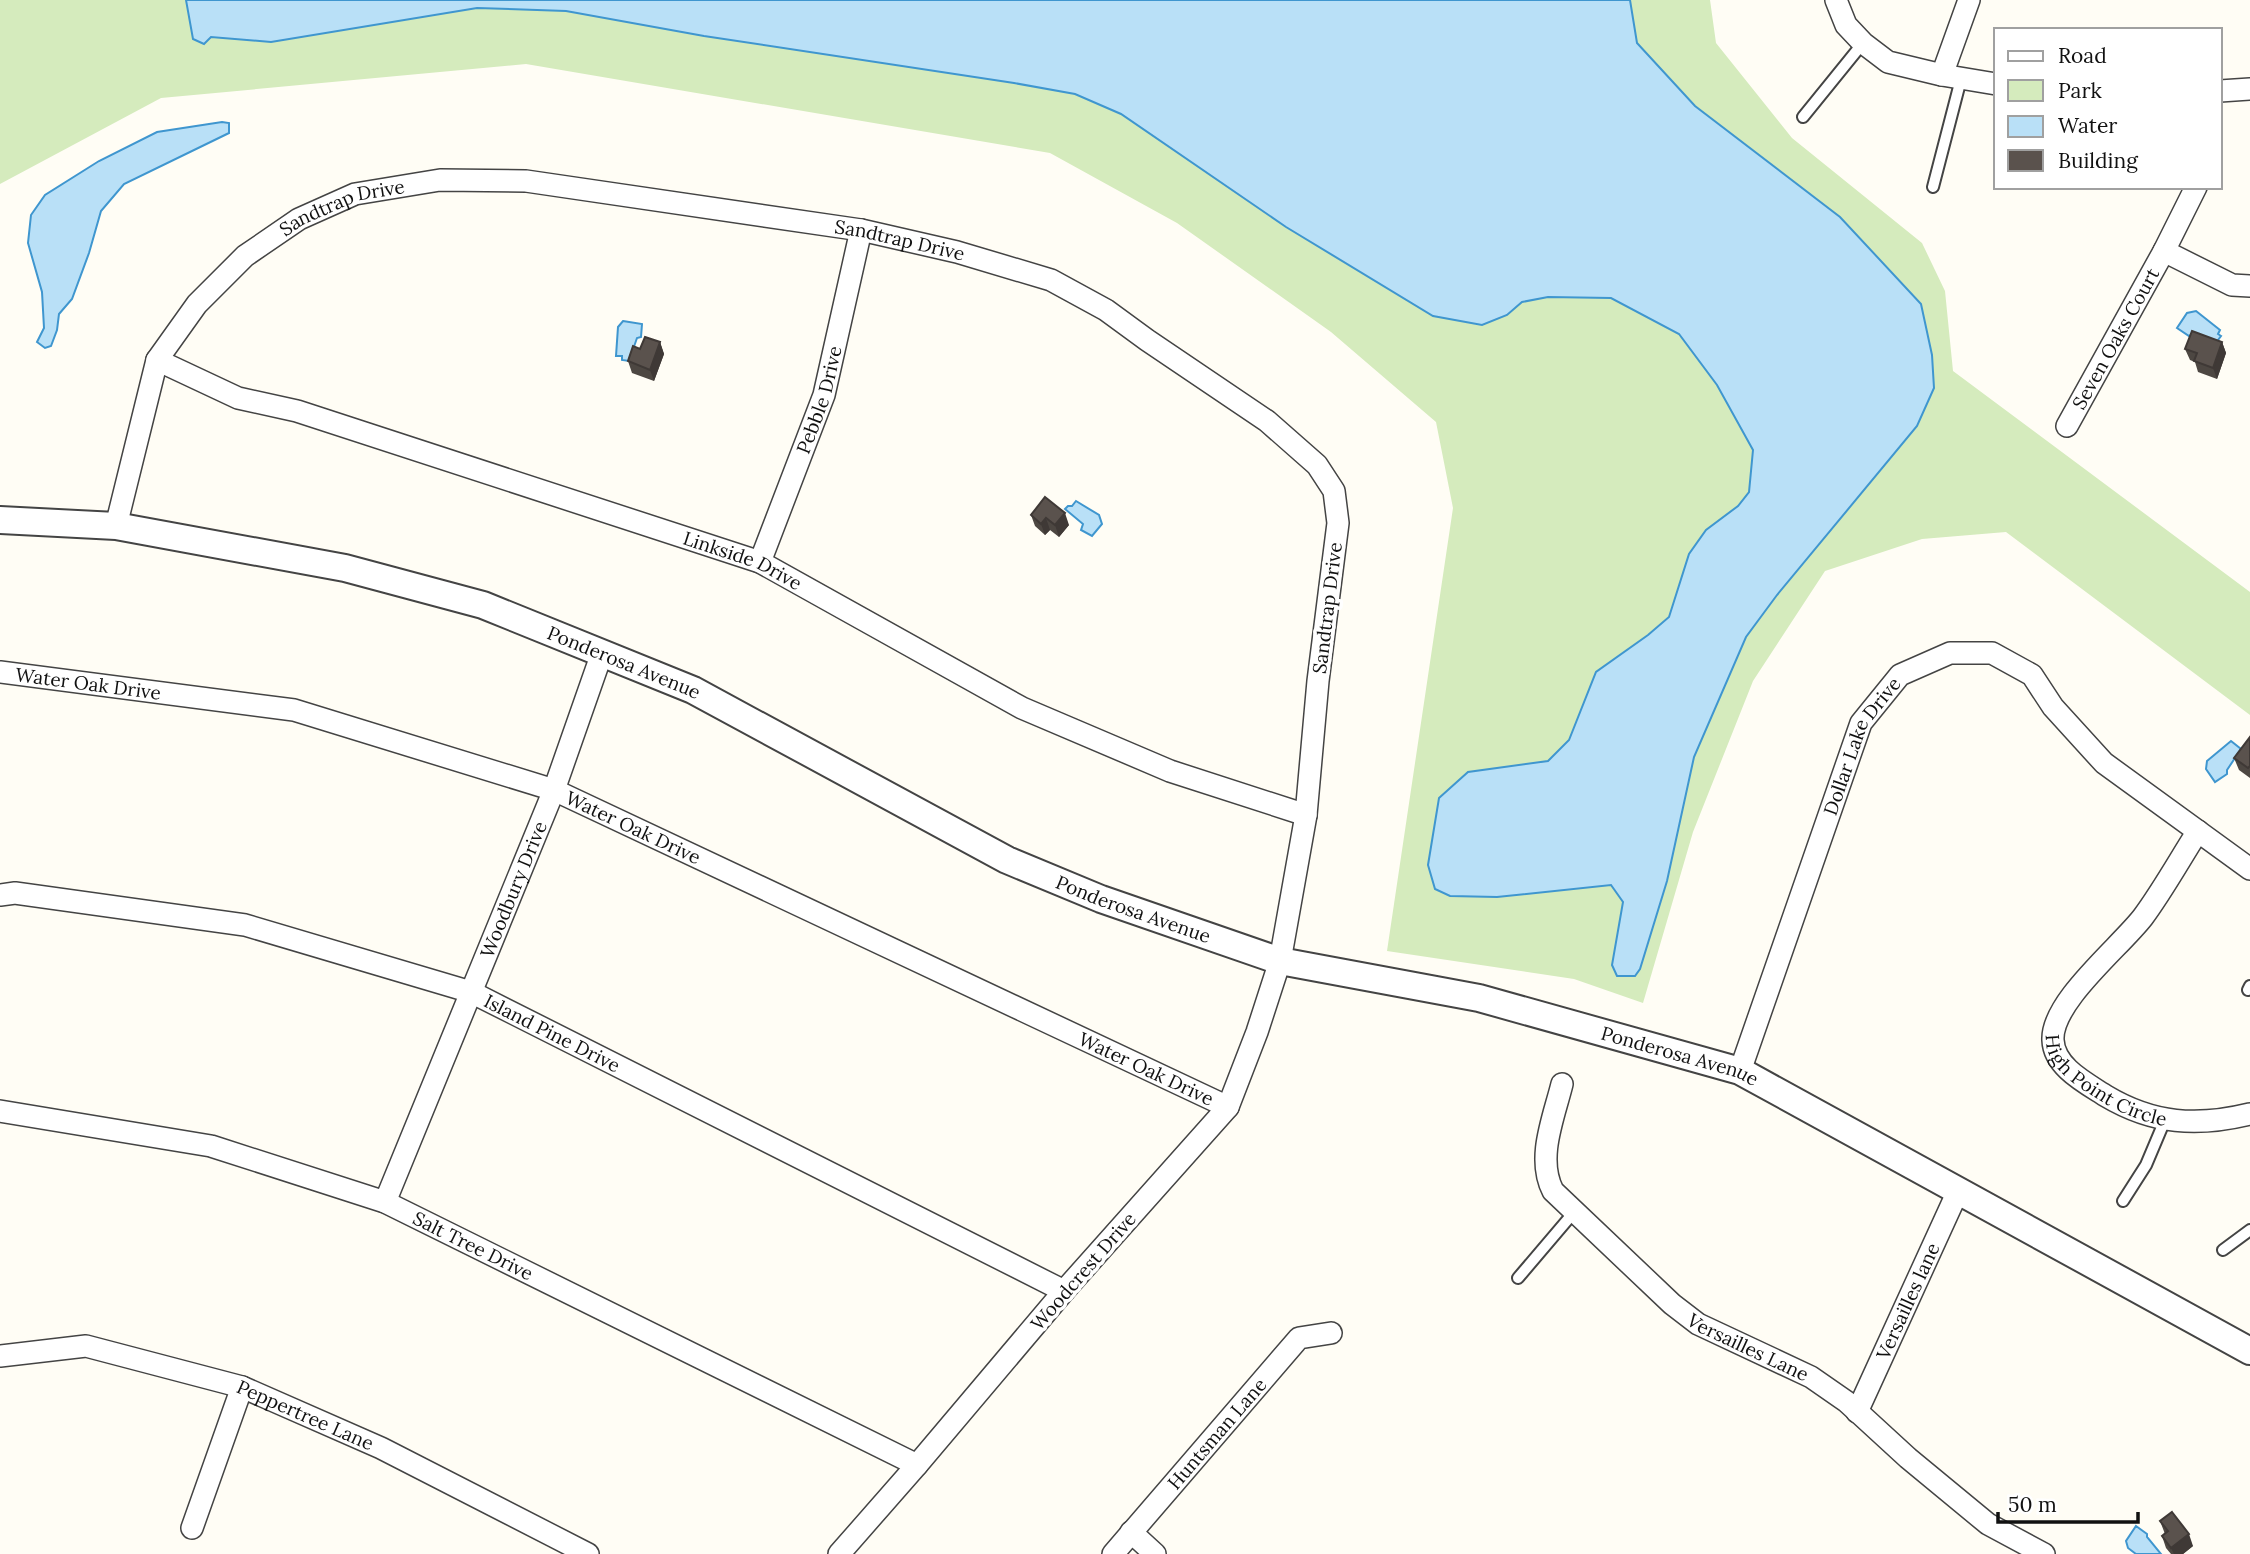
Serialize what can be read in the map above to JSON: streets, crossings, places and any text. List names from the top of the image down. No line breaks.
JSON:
{"streets":{"street":["Sandtrap Drive","Seven Oaks Court","Pebble Drive","Linkside Drive","Ponderosa Avenue","Water Oak Drive","Dollar Lake Drive","Woodbury Drive","Island Pine Drive","High Point Circle","Salt Tree Drive","Woodcrest Drive","Versailles lane","Versailles Lane","Peppertree Lane","Huntsman Lane"]},"crossings":[["Sandtrap Drive","Pebble Drive"],["Sandtrap Drive","Linkside Drive"],["Sandtrap Drive","Ponderosa Avenue"],["Sandtrap Drive","Woodcrest Drive"],["Pebble Drive","Linkside Drive"],["Ponderosa Avenue","Dollar Lake Drive"],["Ponderosa Avenue","Woodbury Drive"],["Ponderosa Avenue","Woodcrest Drive"],["Ponderosa Avenue","Versailles lane"],["Water Oak Drive","Woodbury Drive"],["Water Oak Drive","Woodcrest Drive"],["Dollar Lake Drive","High Point Circle"],["Woodbury Drive","Island Pine Drive"],["Woodbury Drive","Salt Tree Drive"],["Island Pine Drive","Woodcrest Drive"],["Salt Tree Drive","Woodcrest Drive"],["Versailles lane","Versailles Lane"]],"legend":["Road","Park","Water","Building"],"scale_bar":"50 m"}
